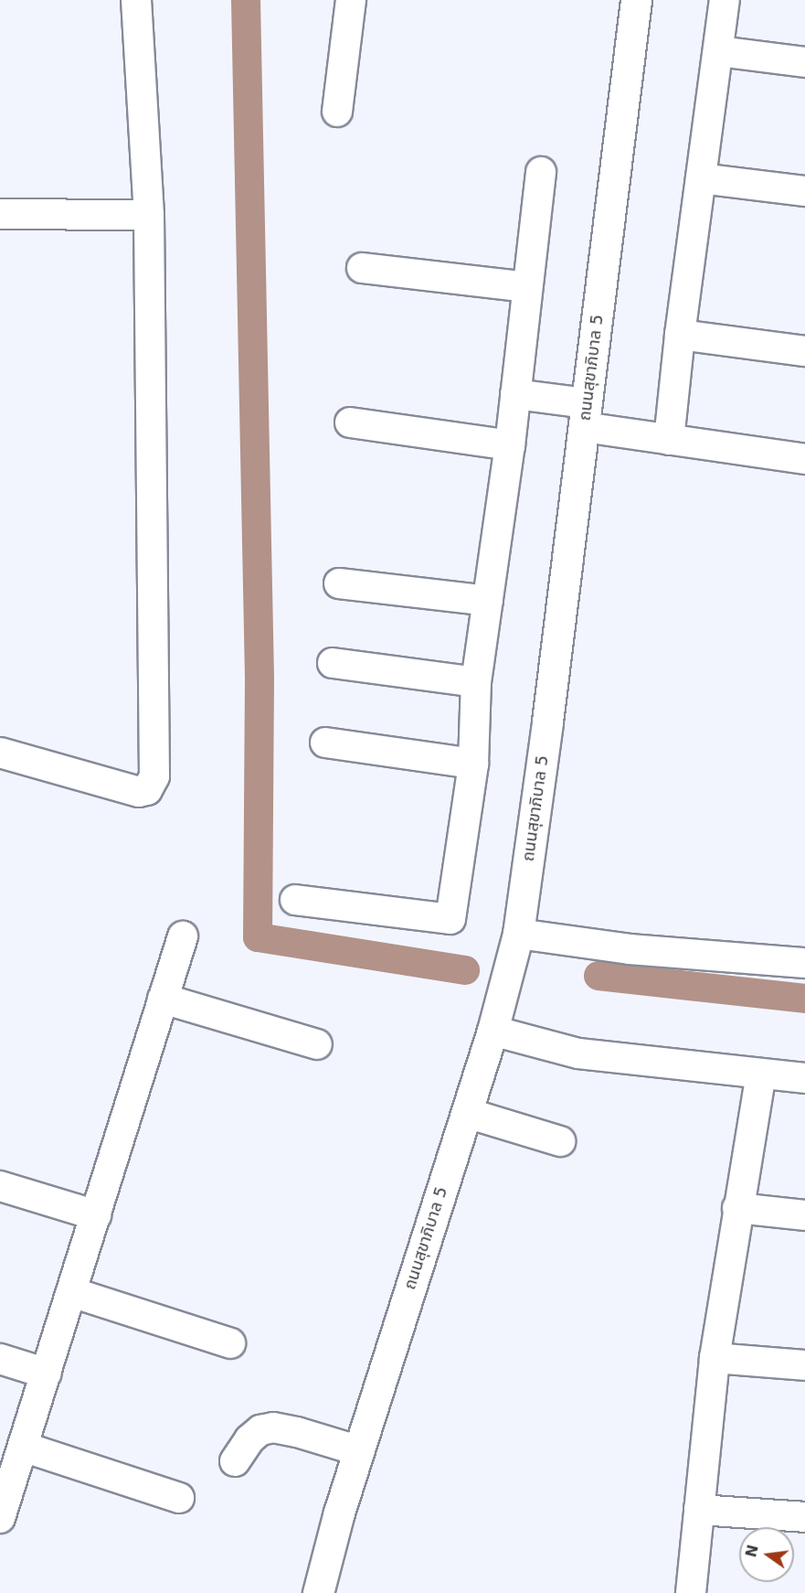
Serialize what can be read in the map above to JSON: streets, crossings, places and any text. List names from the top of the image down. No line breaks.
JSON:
{"streets":{"street":["ถนนสุขาภิบาล 5"]},"north":"left"}
